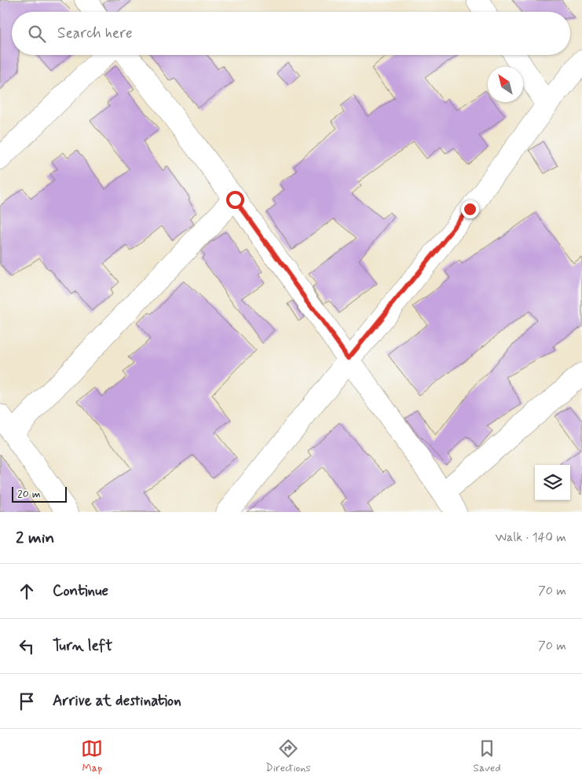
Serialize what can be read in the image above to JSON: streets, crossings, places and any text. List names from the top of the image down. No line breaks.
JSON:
{"scale_bar":"20 m","north":"top left","page":{"search":"Search here","scale":"20 m","heading":["2 min","Walk · 140 m"],"list":[["Continue","70 m"],["Turn left","70 m"],"Arrive at destination"],"nav":["Map","Directions","Saved"]}}
